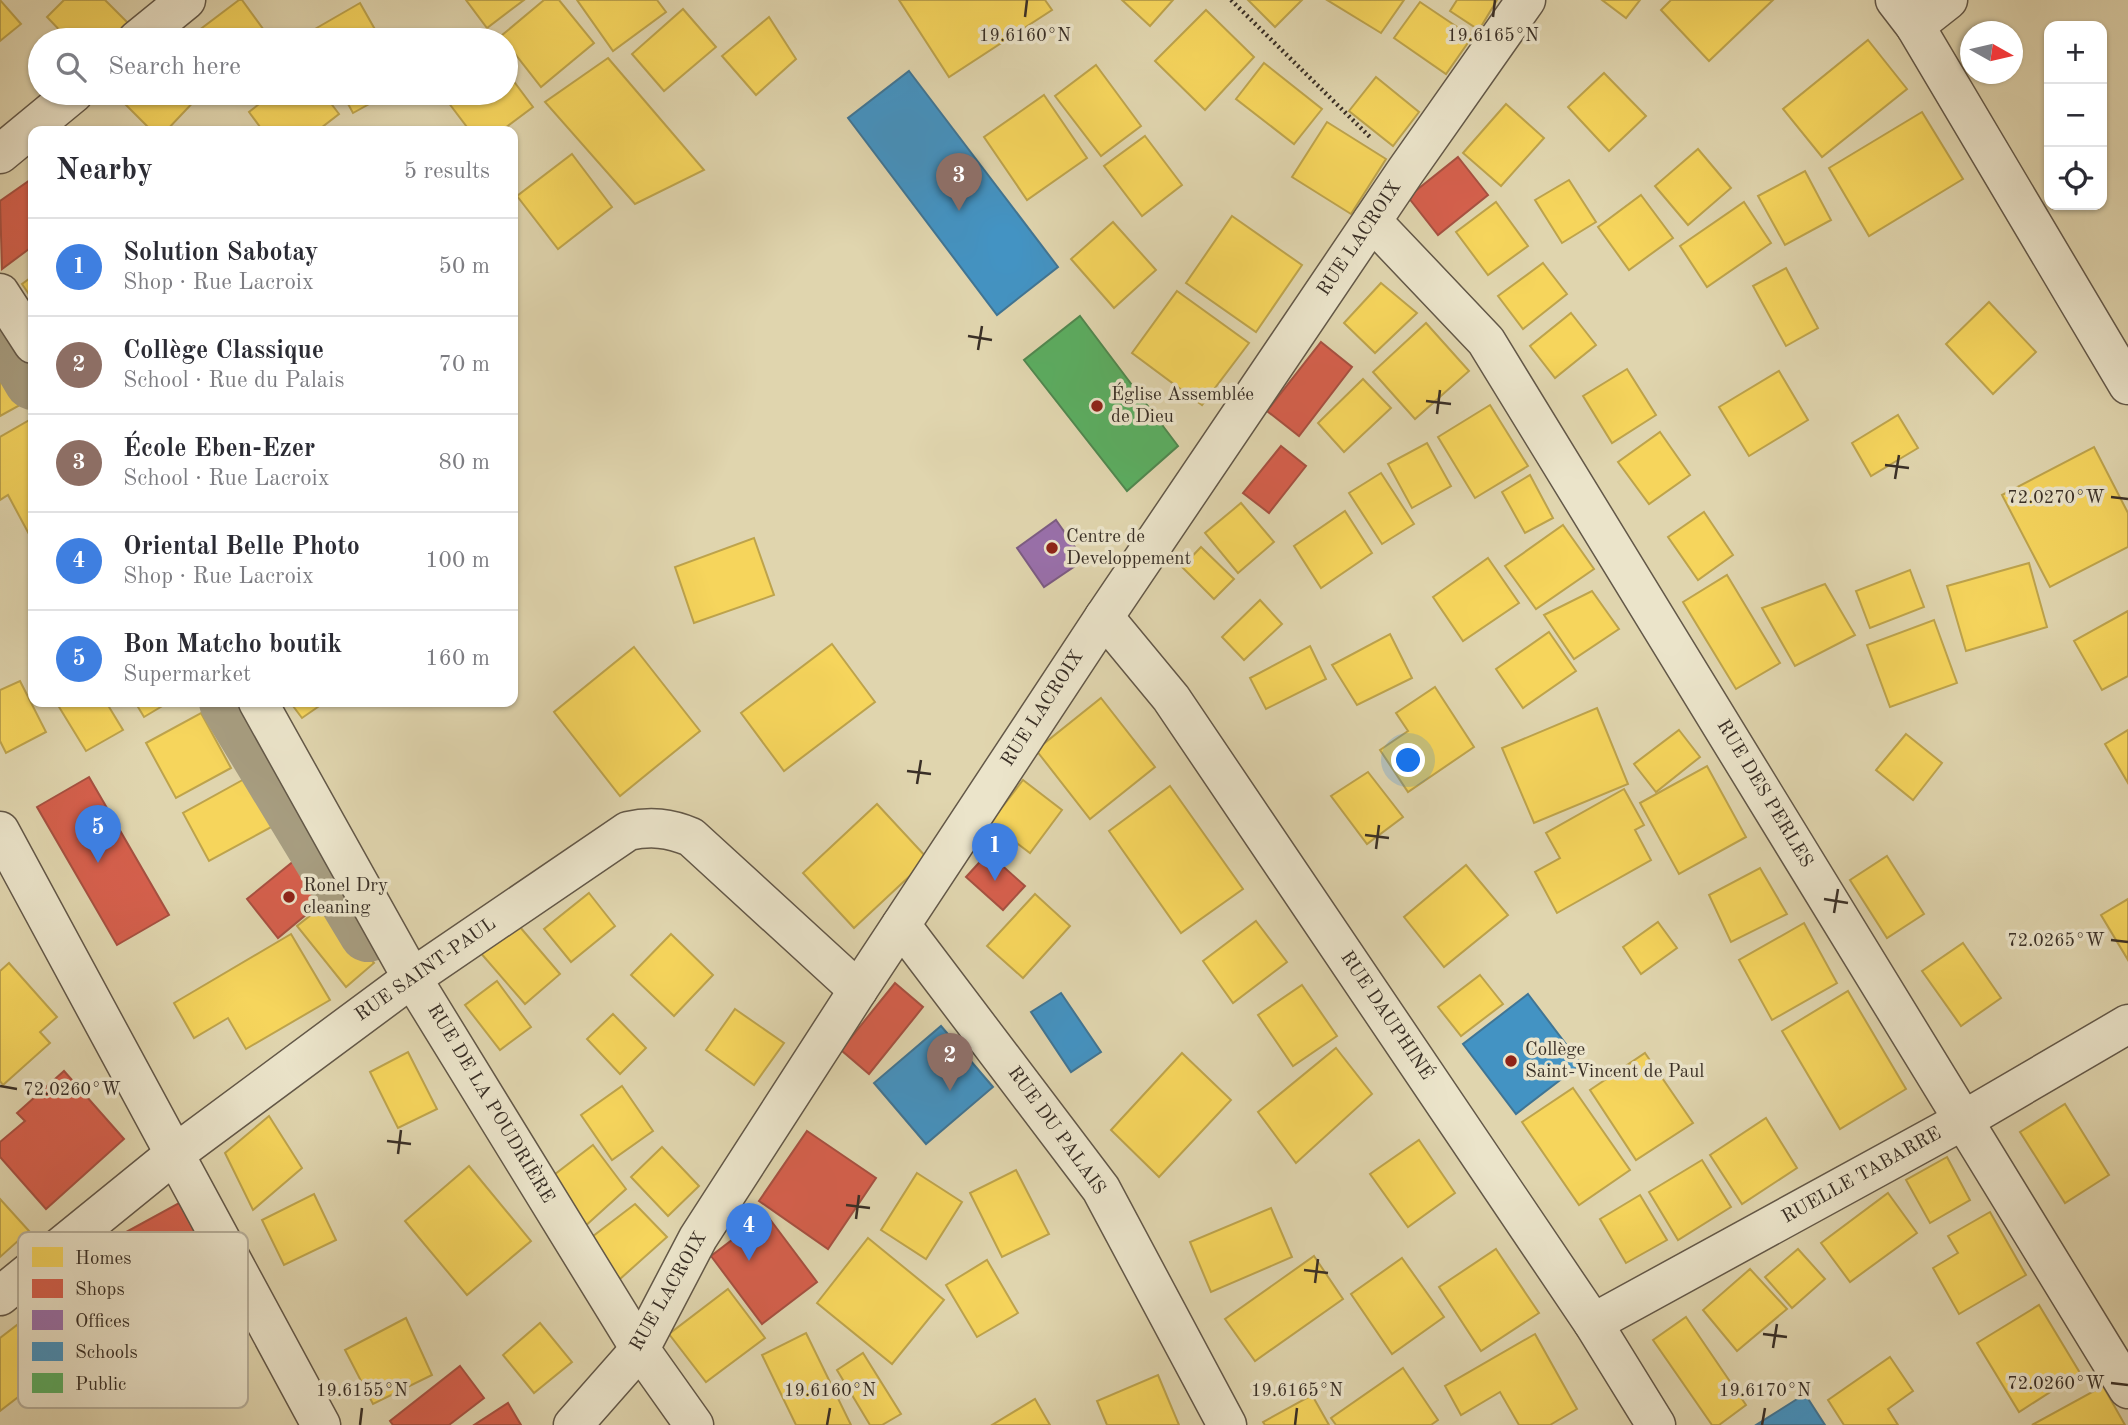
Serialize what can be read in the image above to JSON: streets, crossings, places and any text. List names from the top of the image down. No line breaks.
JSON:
{"streets":{"street":["RUE LACROIX","RUE DES PERLES","RUE SAINT-PAUL","RUE DAUPHINÉ","RUE DE LA POUDRIÈRE","RUE DU PALAIS","RUELLE TABARRE"]},"crossings":[["RUE LACROIX","RUE DES PERLES"],["RUE LACROIX","RUE SAINT-PAUL"],["RUE LACROIX","RUE DAUPHINÉ"],["RUE LACROIX","RUE DE LA POUDRIÈRE"],["RUE LACROIX","RUE DU PALAIS"],["RUE DES PERLES","RUELLE TABARRE"],["RUE SAINT-PAUL","RUE DE LA POUDRIÈRE"],["RUE DAUPHINÉ","RUELLE TABARRE"]],"places":["Église Assemblée de Dieu","Centre de Developpement","Ronel Dry cleaning","Collège Saint-Vincent de Paul"],"legend":["Homes","Shops","Offices","Schools","Public"],"north":"right","page":{"map_buttons":["+","−"],"search":"Search here","heading":["Nearby","5 results"],"pins":["3","5","1","2","4"],"list":[{"mark":"1","name":"Solution Sabotay","note":"Shop · Rue Lacroix","value":"50 m"},{"mark":"2","name":"Collège Classique","note":"School · Rue du Palais","value":"70 m"},{"mark":"3","name":"École Eben-Ezer","note":"School · Rue Lacroix","value":"80 m"},{"mark":"4","name":"Oriental Belle Photo","note":"Shop · Rue Lacroix","value":"100 m"},{"mark":"5","name":"Bon Matcho boutik","note":"Supermarket","value":"160 m"}]},"coordinates":["19.6160°N","19.6165°N","72.0270°W","72.0265°W","72.0260°W","19.6155°N","19.6170°N"]}
